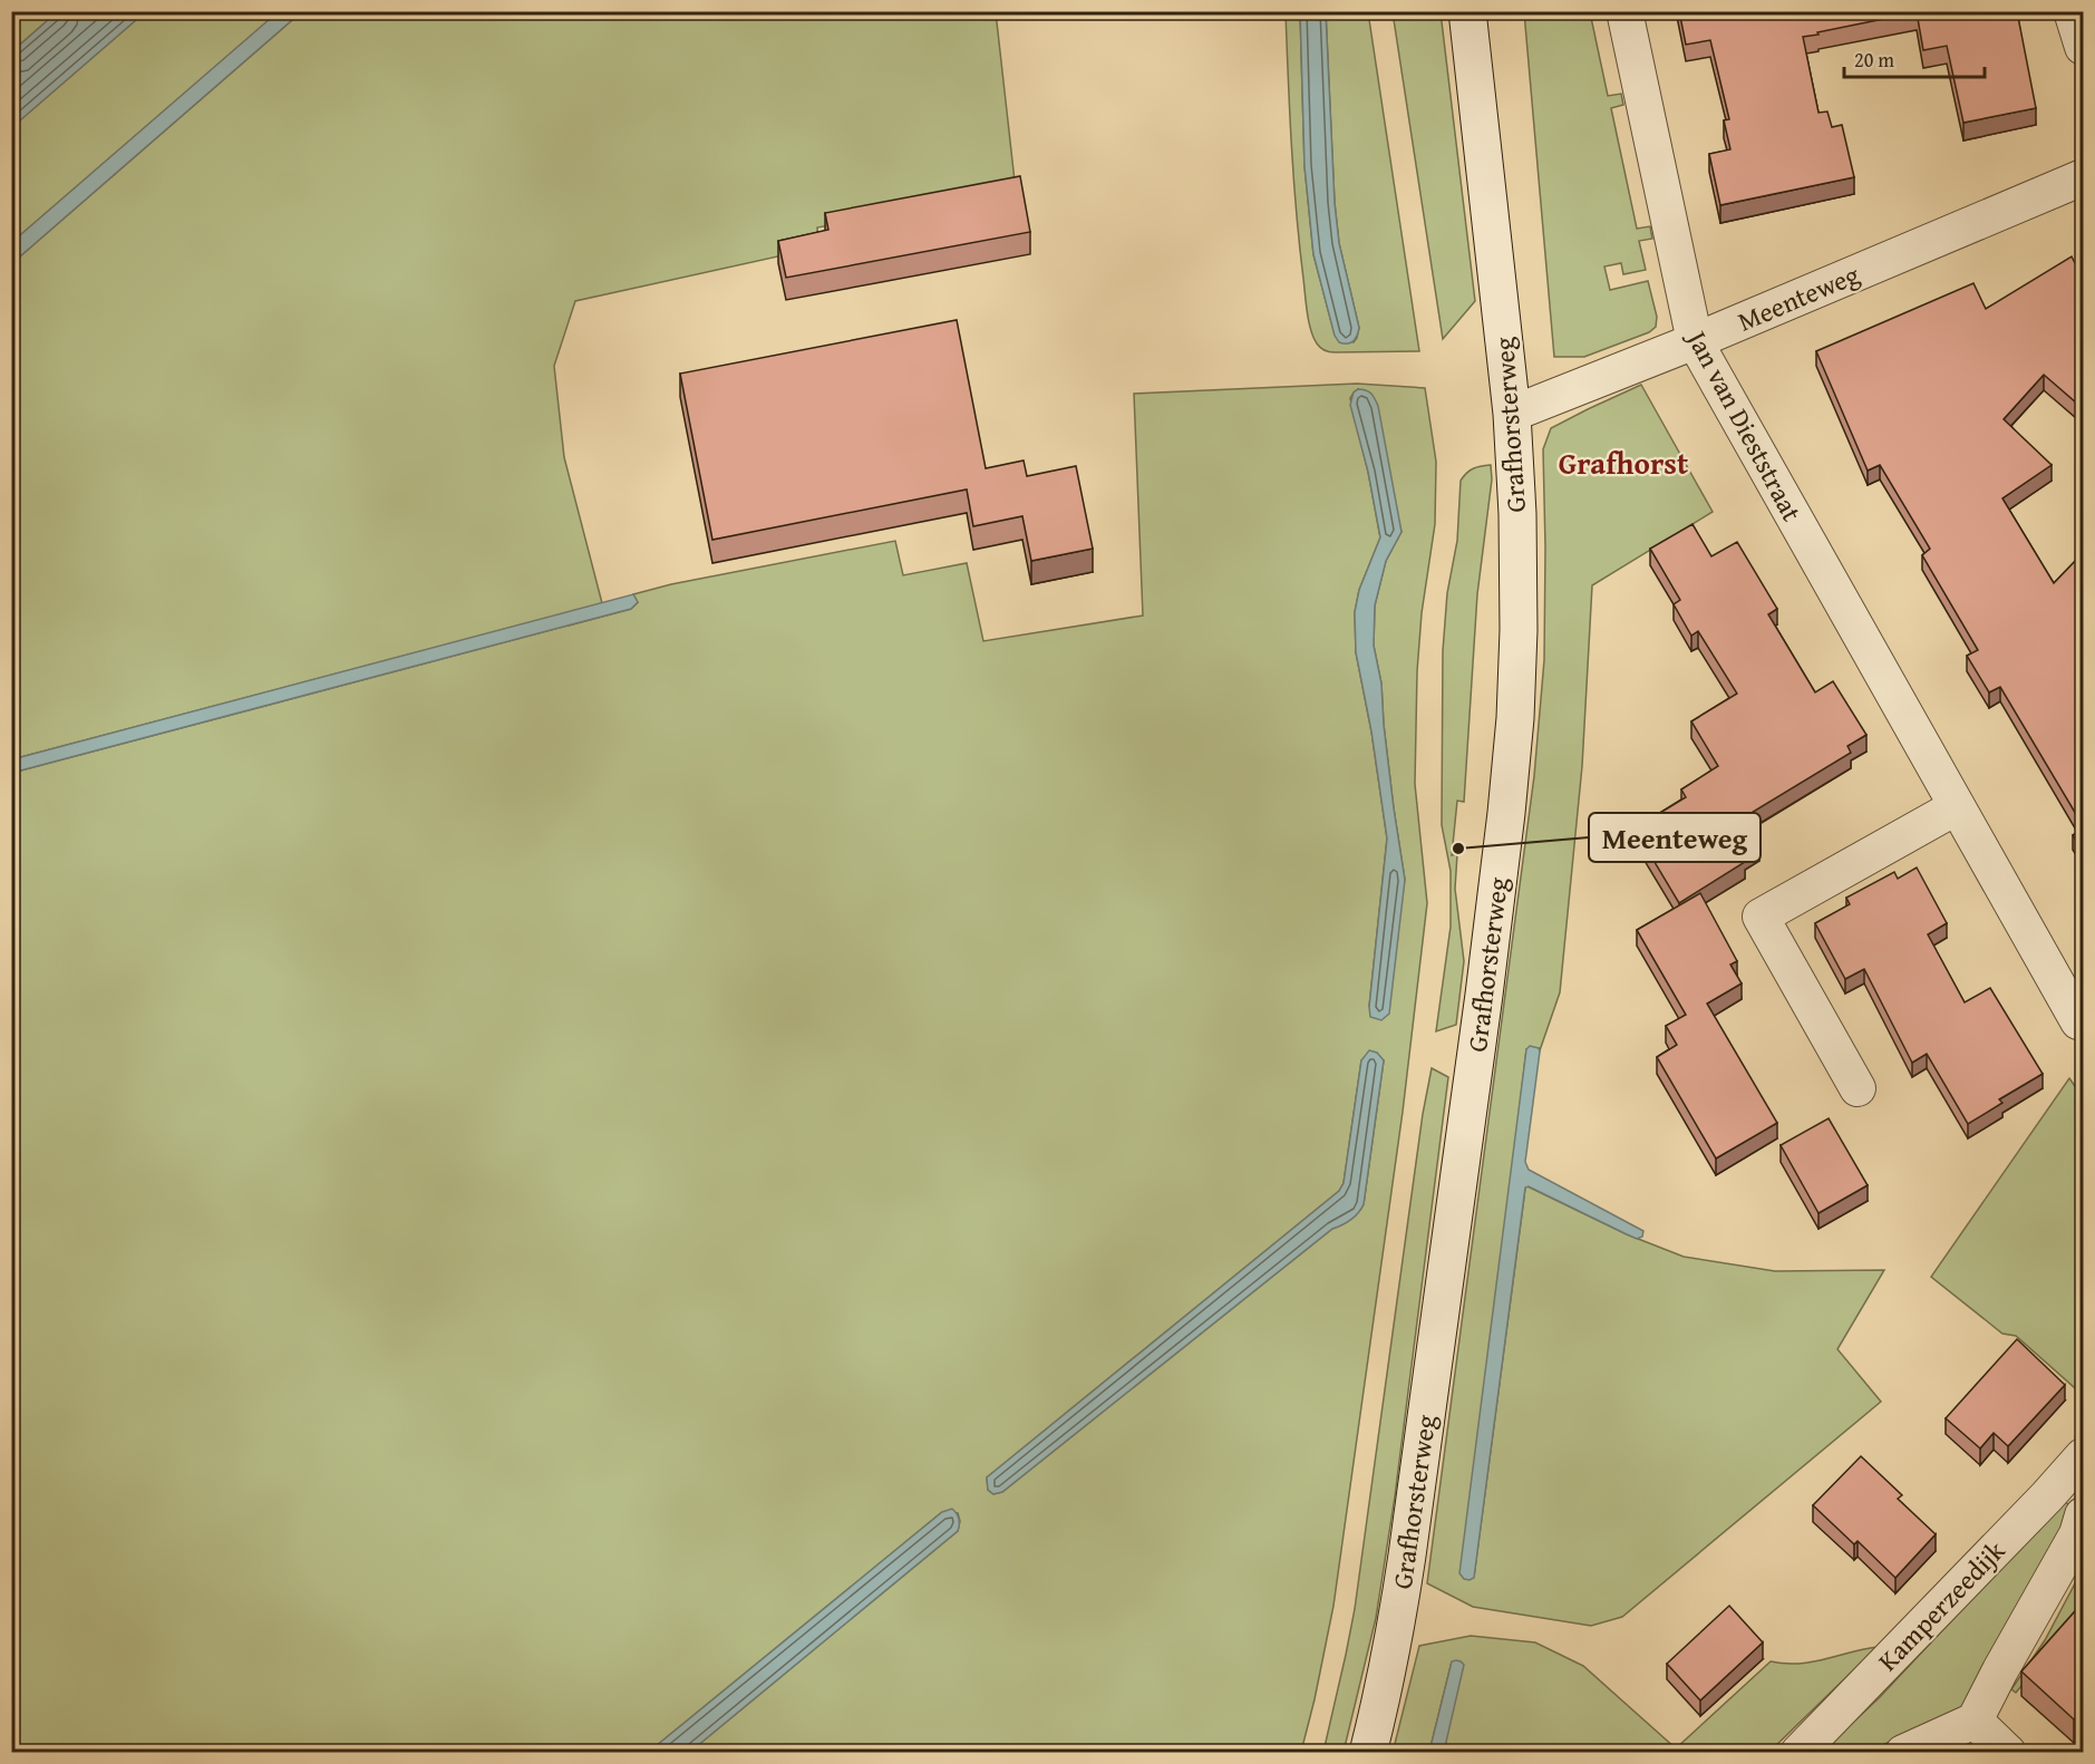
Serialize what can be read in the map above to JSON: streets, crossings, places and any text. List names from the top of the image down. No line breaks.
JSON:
{"streets":{"main road":["Grafhorsterweg"],"street":["Meenteweg","Jan van Dieststraat","Kamperzeedijk"]},"crossings":[["Meenteweg","Grafhorsterweg"],["Meenteweg","Jan van Dieststraat"]],"districts":["Grafhorst"],"places":["Meenteweg"],"scale_bar":"20 m"}
